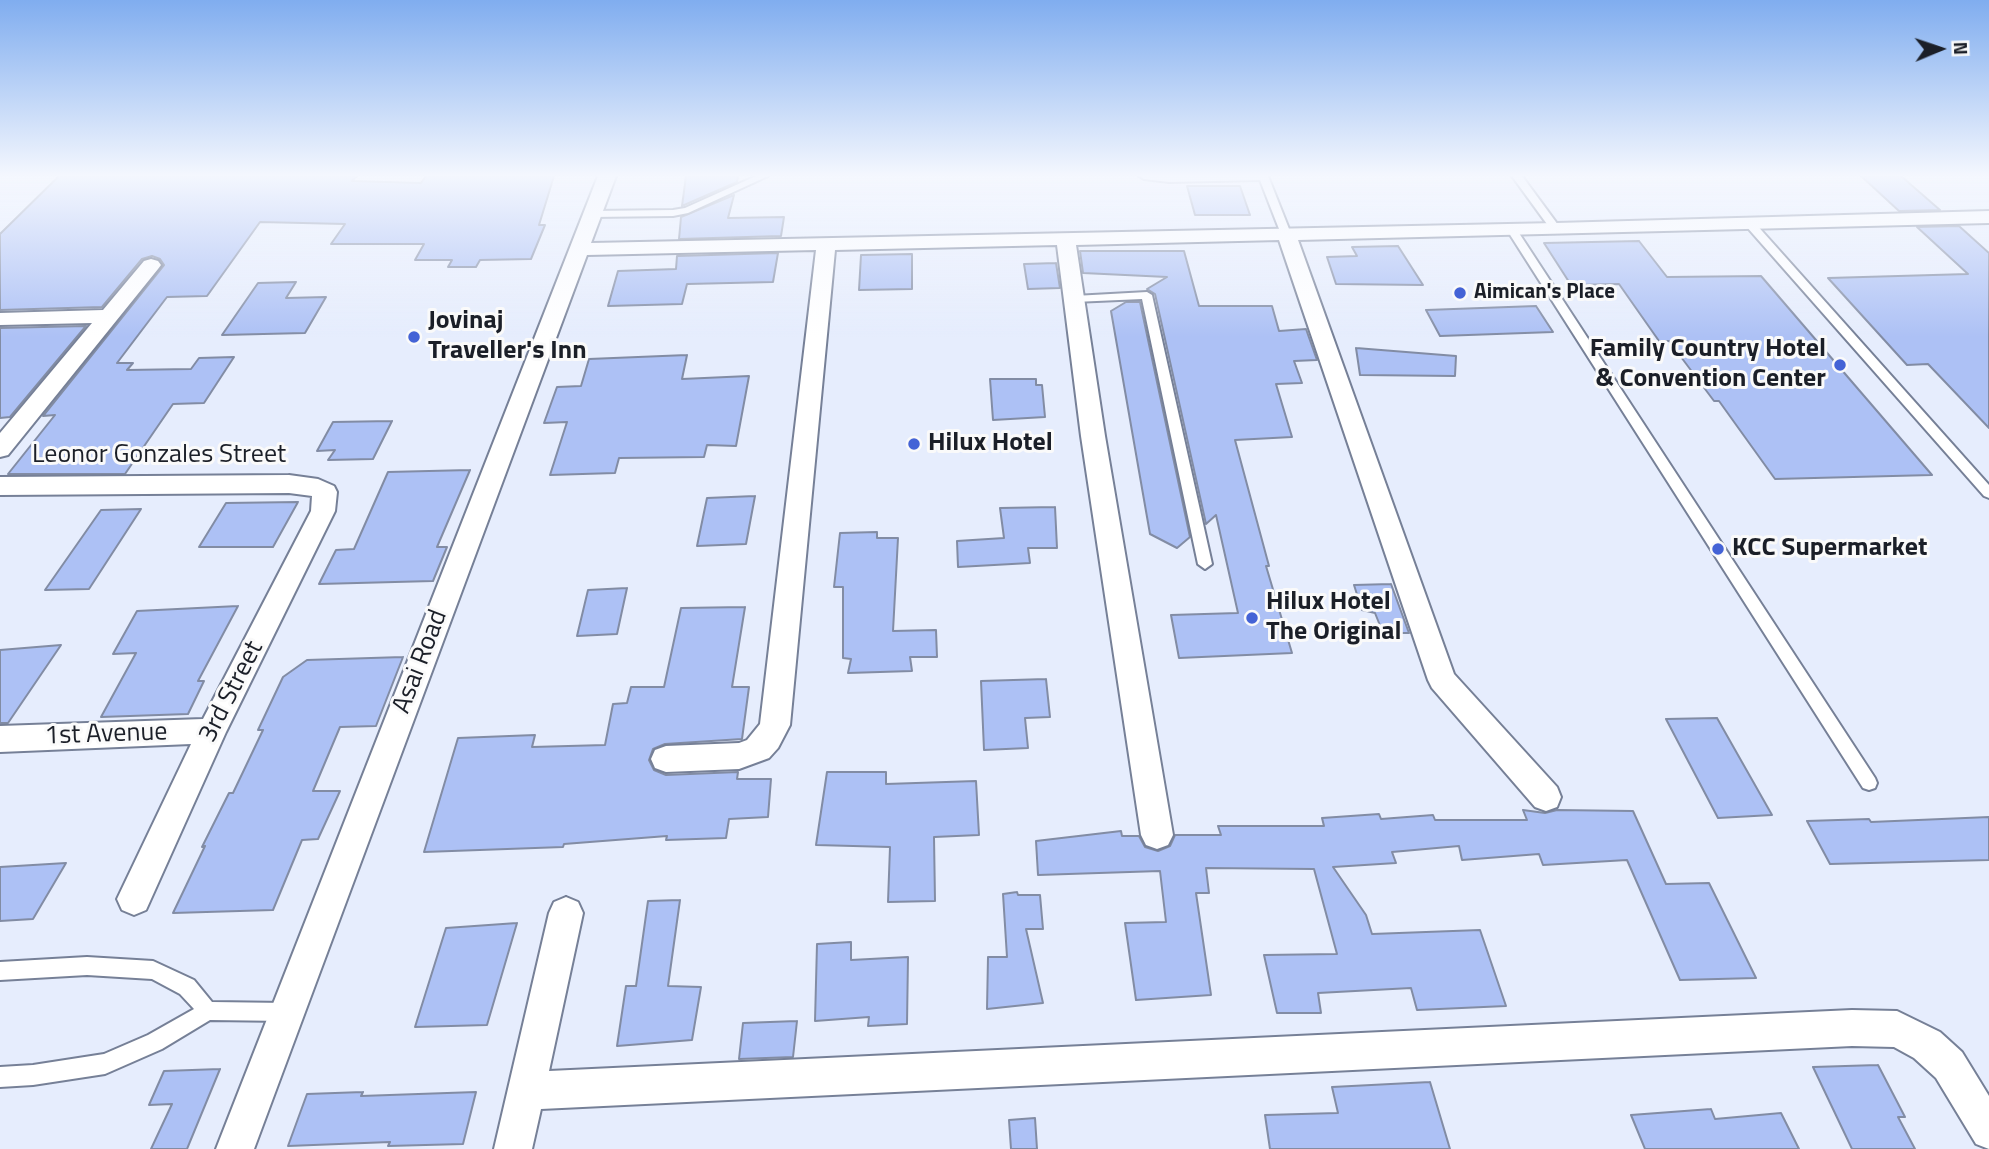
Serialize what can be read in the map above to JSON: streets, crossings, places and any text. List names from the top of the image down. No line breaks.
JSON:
{"streets":{"street":["Leonor Gonzales Street","Asai Road","3rd Street","1st Avenue"]},"crossings":[["Leonor Gonzales Street","3rd Street"],["3rd Street","1st Avenue"]],"places":["Aimican's Place","Jovinaj Traveller's Inn","Family Country Hotel & Convention Center","Hilux Hotel","KCC Supermarket","Hilux Hotel The Original"],"north":"right"}
